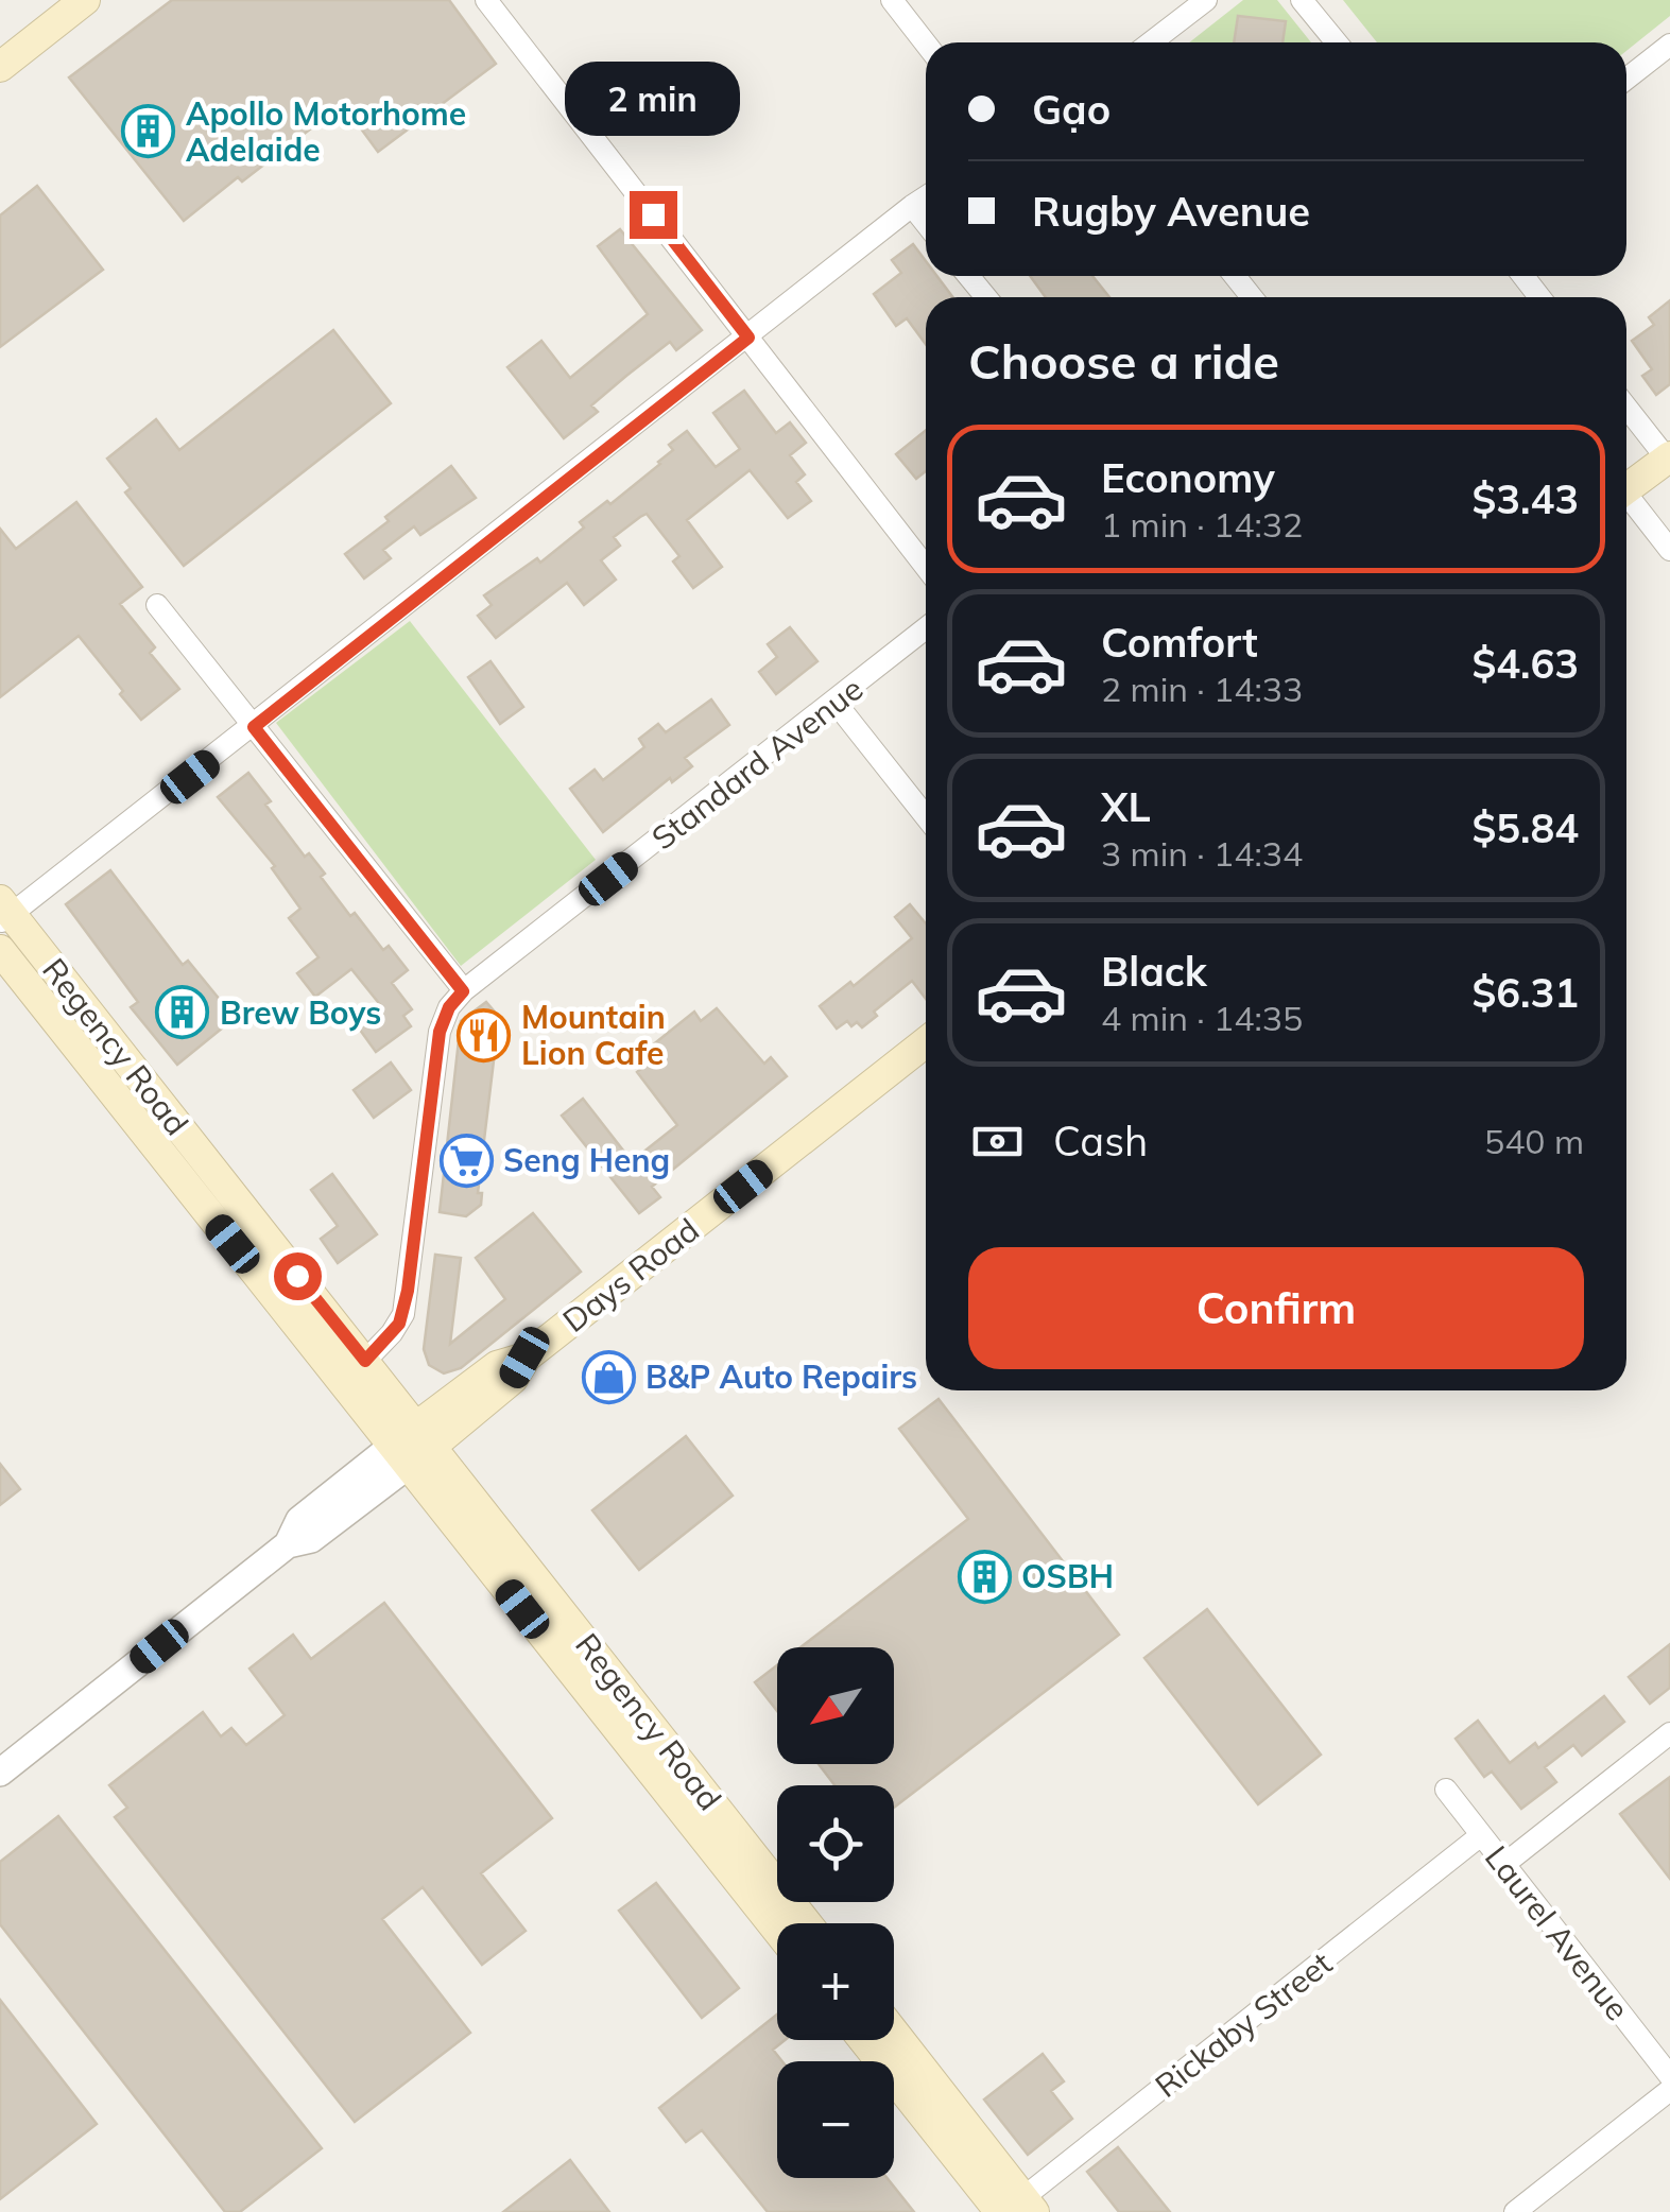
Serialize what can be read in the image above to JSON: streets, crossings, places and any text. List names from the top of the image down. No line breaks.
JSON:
{"streets":{"main road":["Regency Road","Days Road"],"street":["Standard Avenue","Laurel Avenue","Rickaby Street"]},"crossings":[["Standard Avenue","Regency Road"],["Regency Road","Days Road"],["Laurel Avenue","Rickaby Street"]],"places":{"building":["Apollo Motorhome Adelaide","Brew Boys","OSBH"],"restaurant":["Mountain Lion Cafe"],"supermarket":["Seng Heng"],"shop":["B&P Auto Repairs"]},"north":"bottom left","page":{"banner":["Gạo","Rugby Avenue"],"bubble":"2 min","heading":"Choose a ride","list":[{"name":"Economy","note":"1 min · 14:32","value":"$3.43"},{"name":"Comfort","note":"2 min · 14:33","value":"$4.63"},{"name":"XL","note":"3 min · 14:34","value":"$5.84"},{"name":"Black","note":"4 min · 14:35","value":"$6.31"}],"pay":["Cash","540 m"],"buttons":"Confirm","map_buttons":["+","−"]}}
